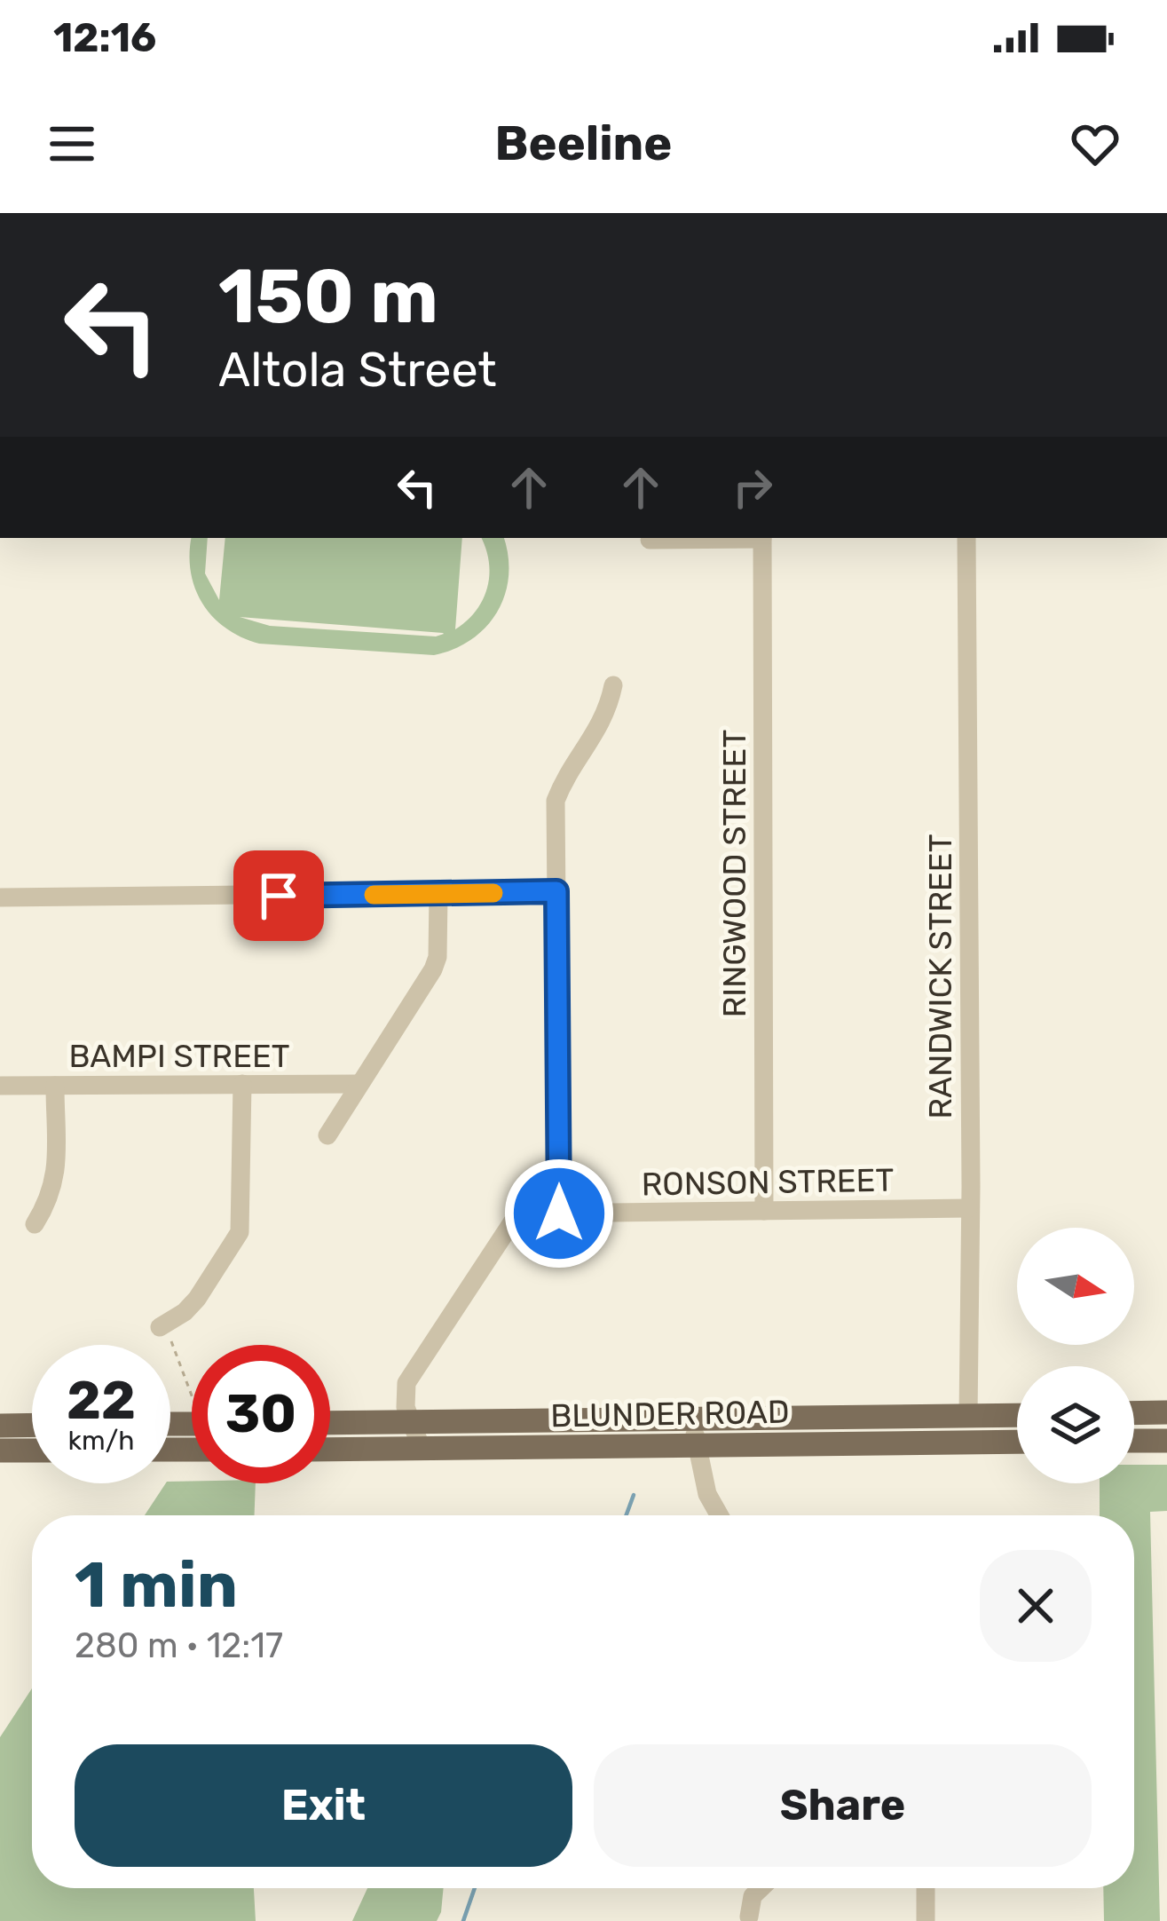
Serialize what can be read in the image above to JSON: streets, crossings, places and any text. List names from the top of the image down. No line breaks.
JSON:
{"streets":{"main road":["BLUNDER ROAD"],"street":["RINGWOOD STREET","RANDWICK STREET","BAMPI STREET","RONSON STREET"]},"crossings":[["RINGWOOD STREET","RONSON STREET"],["RANDWICK STREET","RONSON STREET"],["RANDWICK STREET","BLUNDER ROAD"],["RONSON STREET","BLUNDER ROAD"]],"north":"right","page":{"status":"12:16","header":"Beeline","turn":["150 m","Altola Street"],"speed":"22 km/h","limit":"30","heading":["1 min","280 m · 12:17"],"buttons":["Exit","Share"]}}
